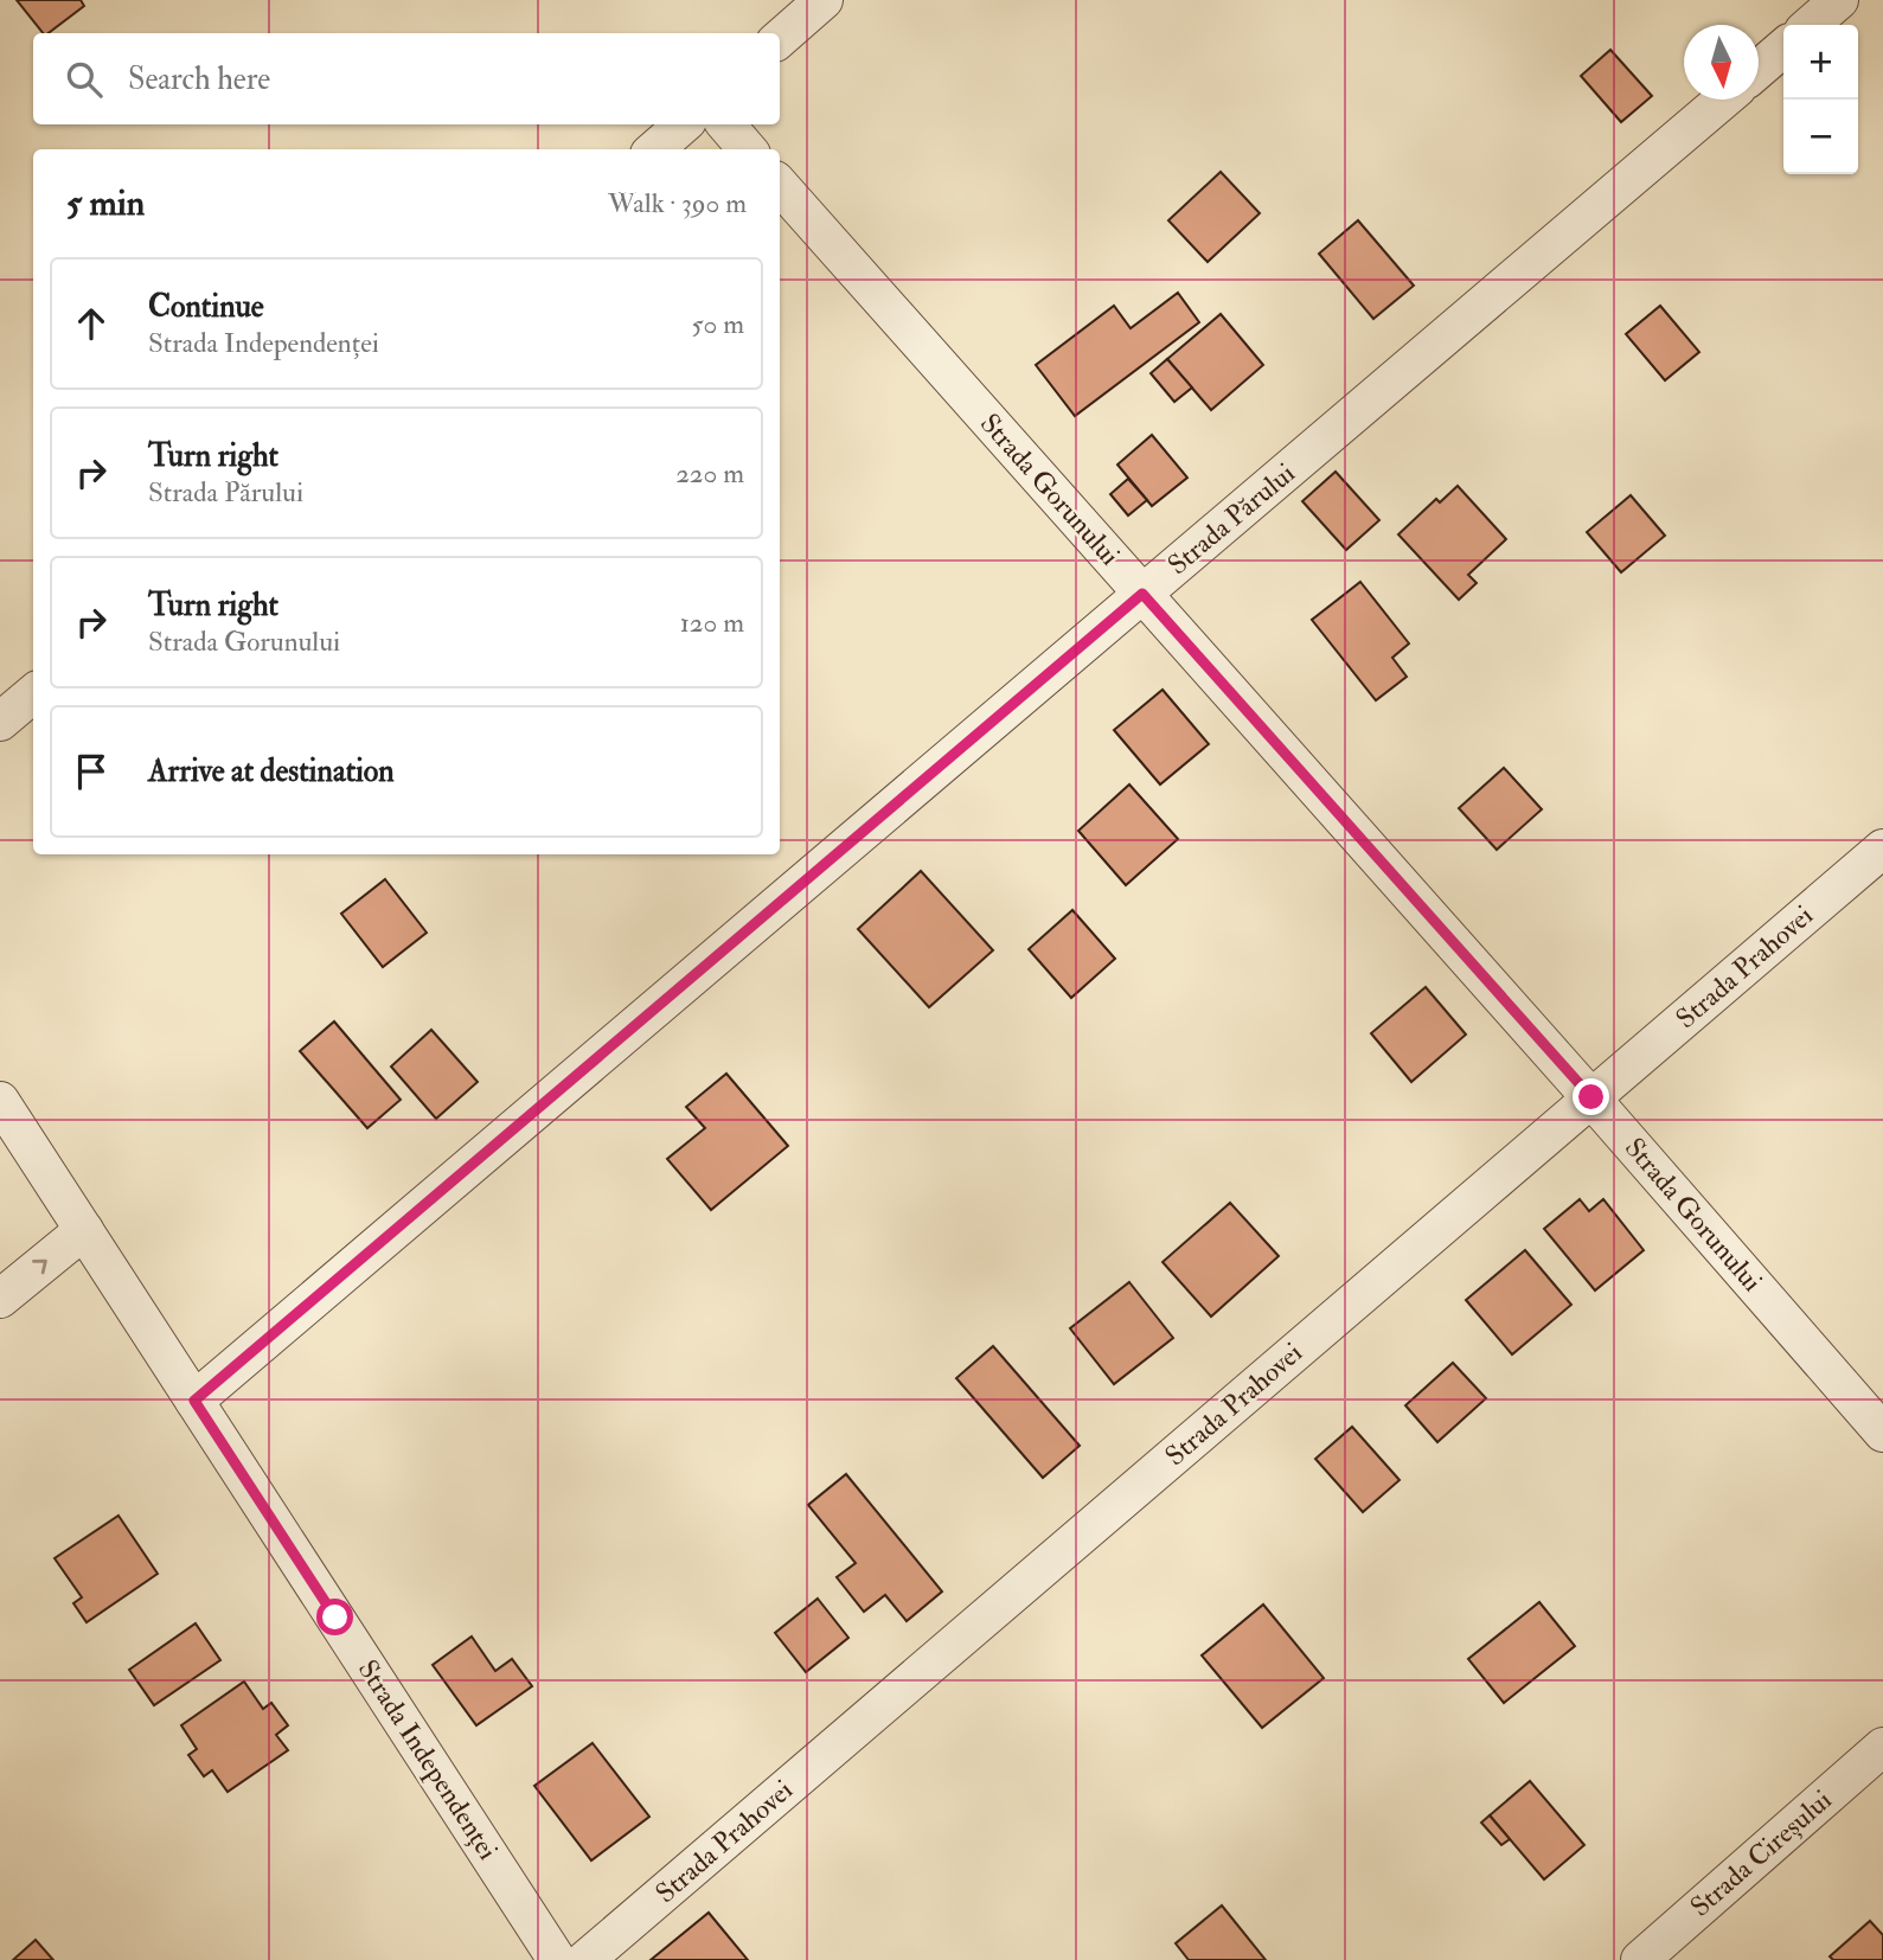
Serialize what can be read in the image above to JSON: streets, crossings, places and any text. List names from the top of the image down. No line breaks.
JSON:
{"streets":{"street":["Strada Gorunului","Strada Părului","Strada Prahovei","Strada Independenței","Strada Cireșului"]},"crossings":[["Strada Gorunului","Strada Părului"],["Strada Gorunului","Strada Prahovei"],["Strada Părului","Strada Independenței"]],"north":"bottom","page":{"map_buttons":["+","−"],"search":"Search here","heading":["5 min","Walk · 390 m"],"list":[["Continue","Strada Independenței","50 m"],["Turn right","Strada Părului","220 m"],["Turn right","Strada Gorunului","120 m"],"Arrive at destination"]}}
